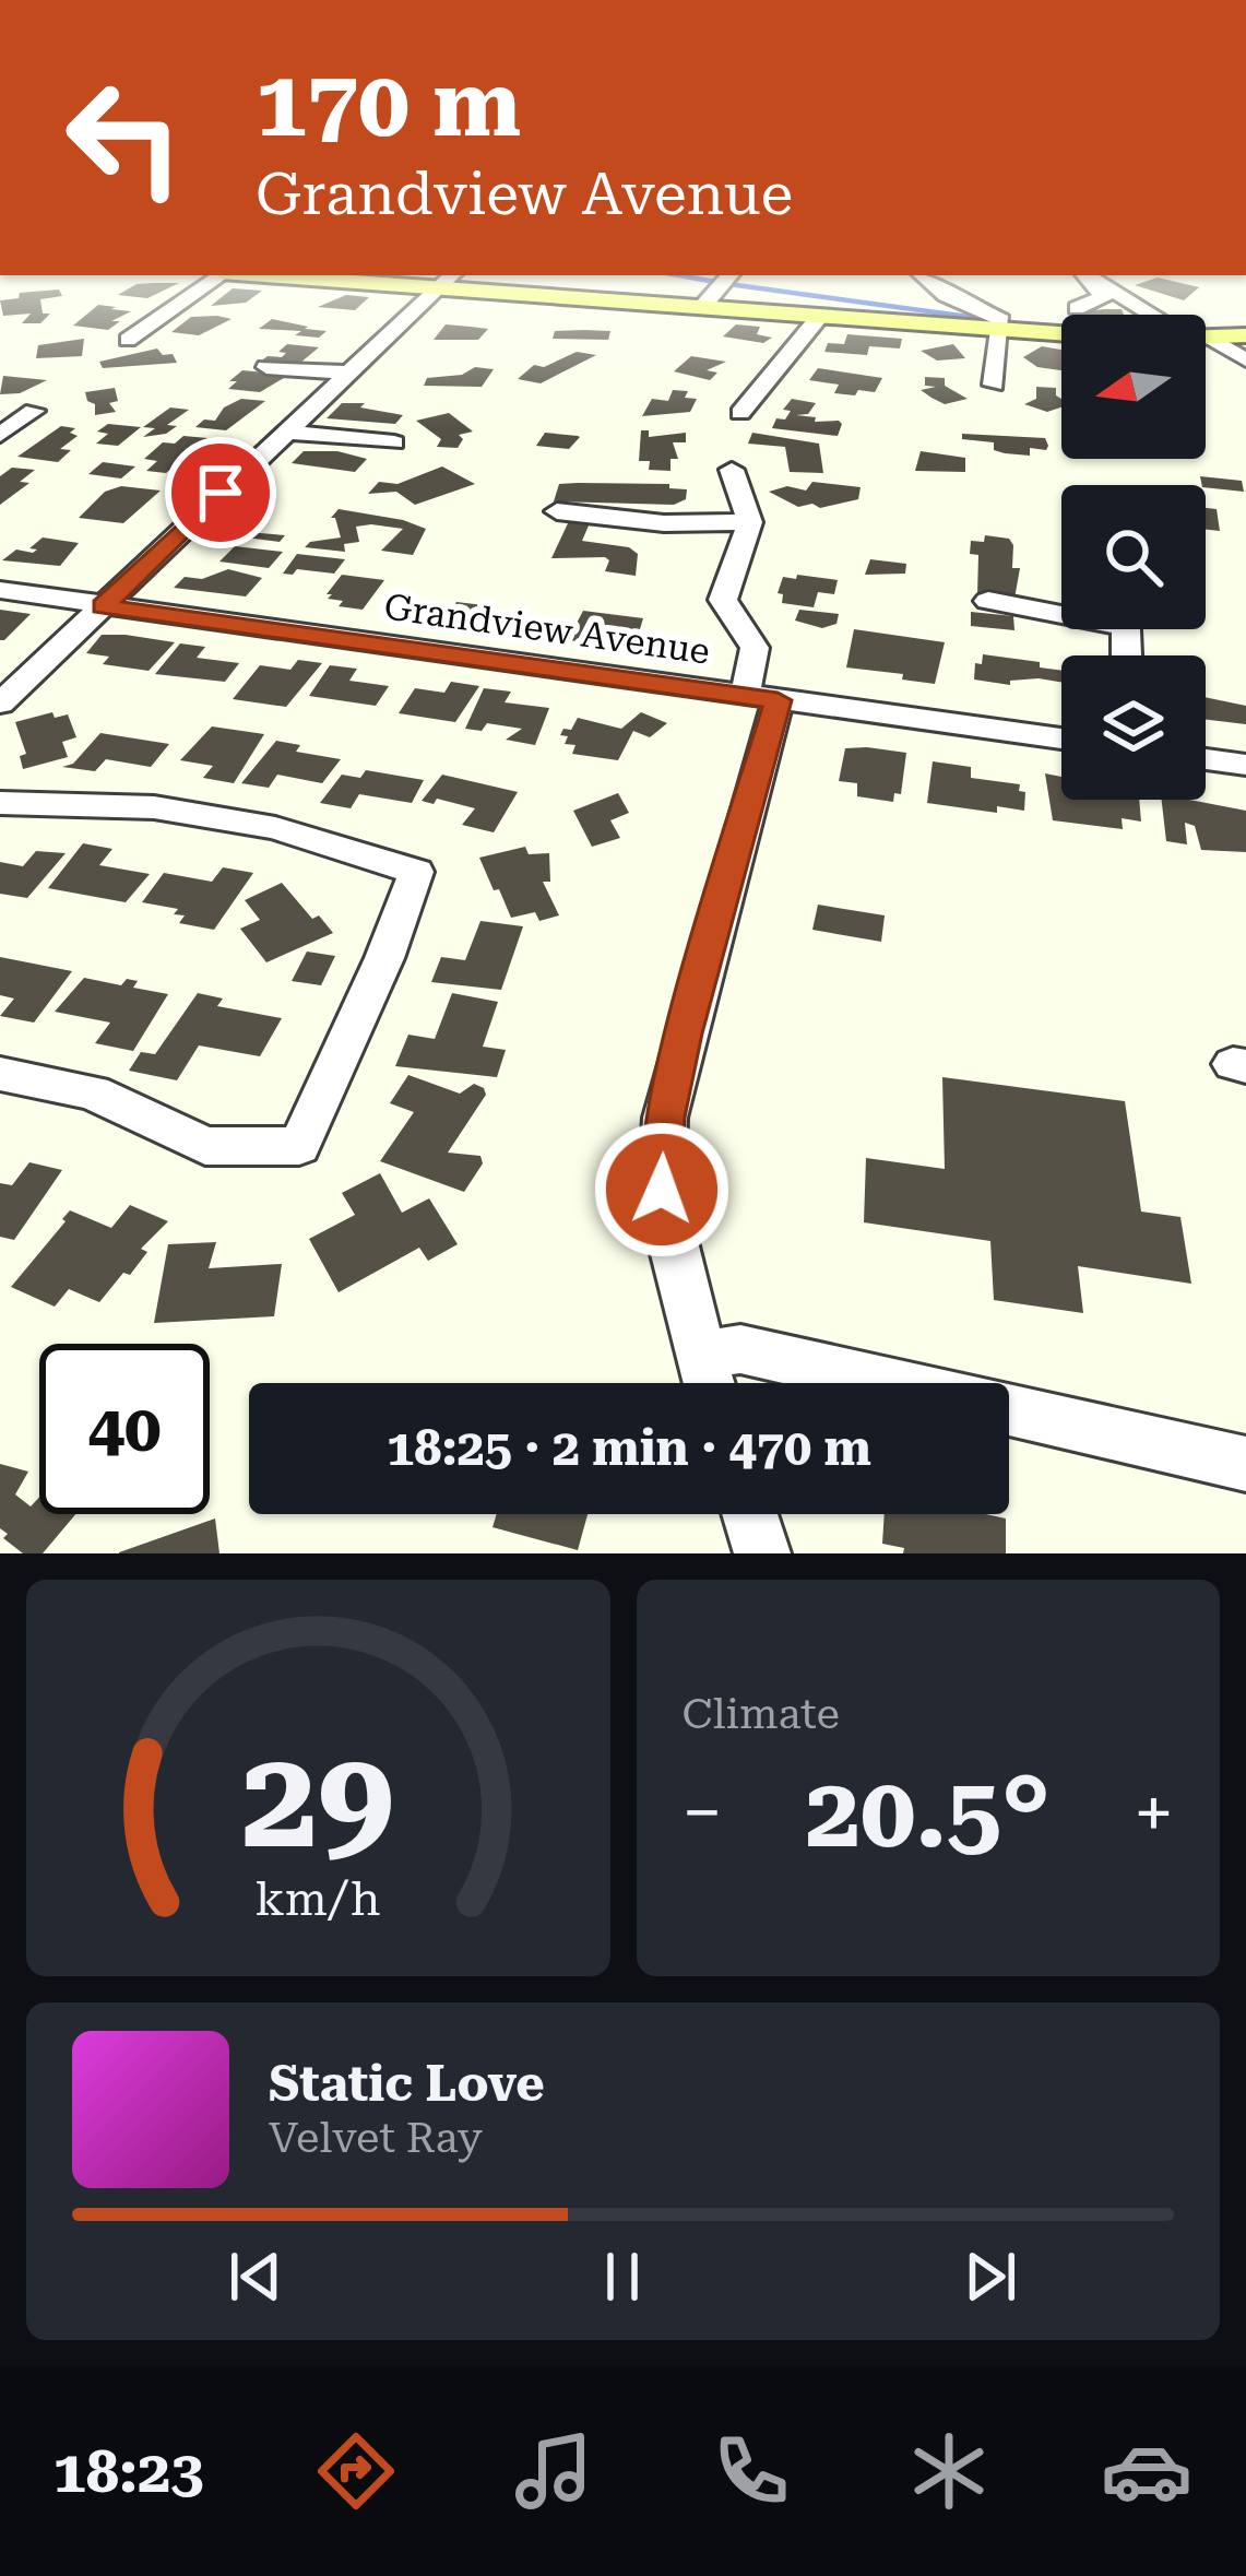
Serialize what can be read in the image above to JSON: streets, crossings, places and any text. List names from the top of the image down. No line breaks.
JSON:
{"streets":{"street":["Grandview Avenue"]},"north":"left","page":{"turn":["170 m","Grandview Avenue"],"limit":"40","trip":"18:25 · 2 min · 470 m","tile":"Climate","heat":["−","20.5°","+"],"song":["Static Love","Velvet Ray"],"tabs":"18:23","gauge":["29","km/h"]}}
